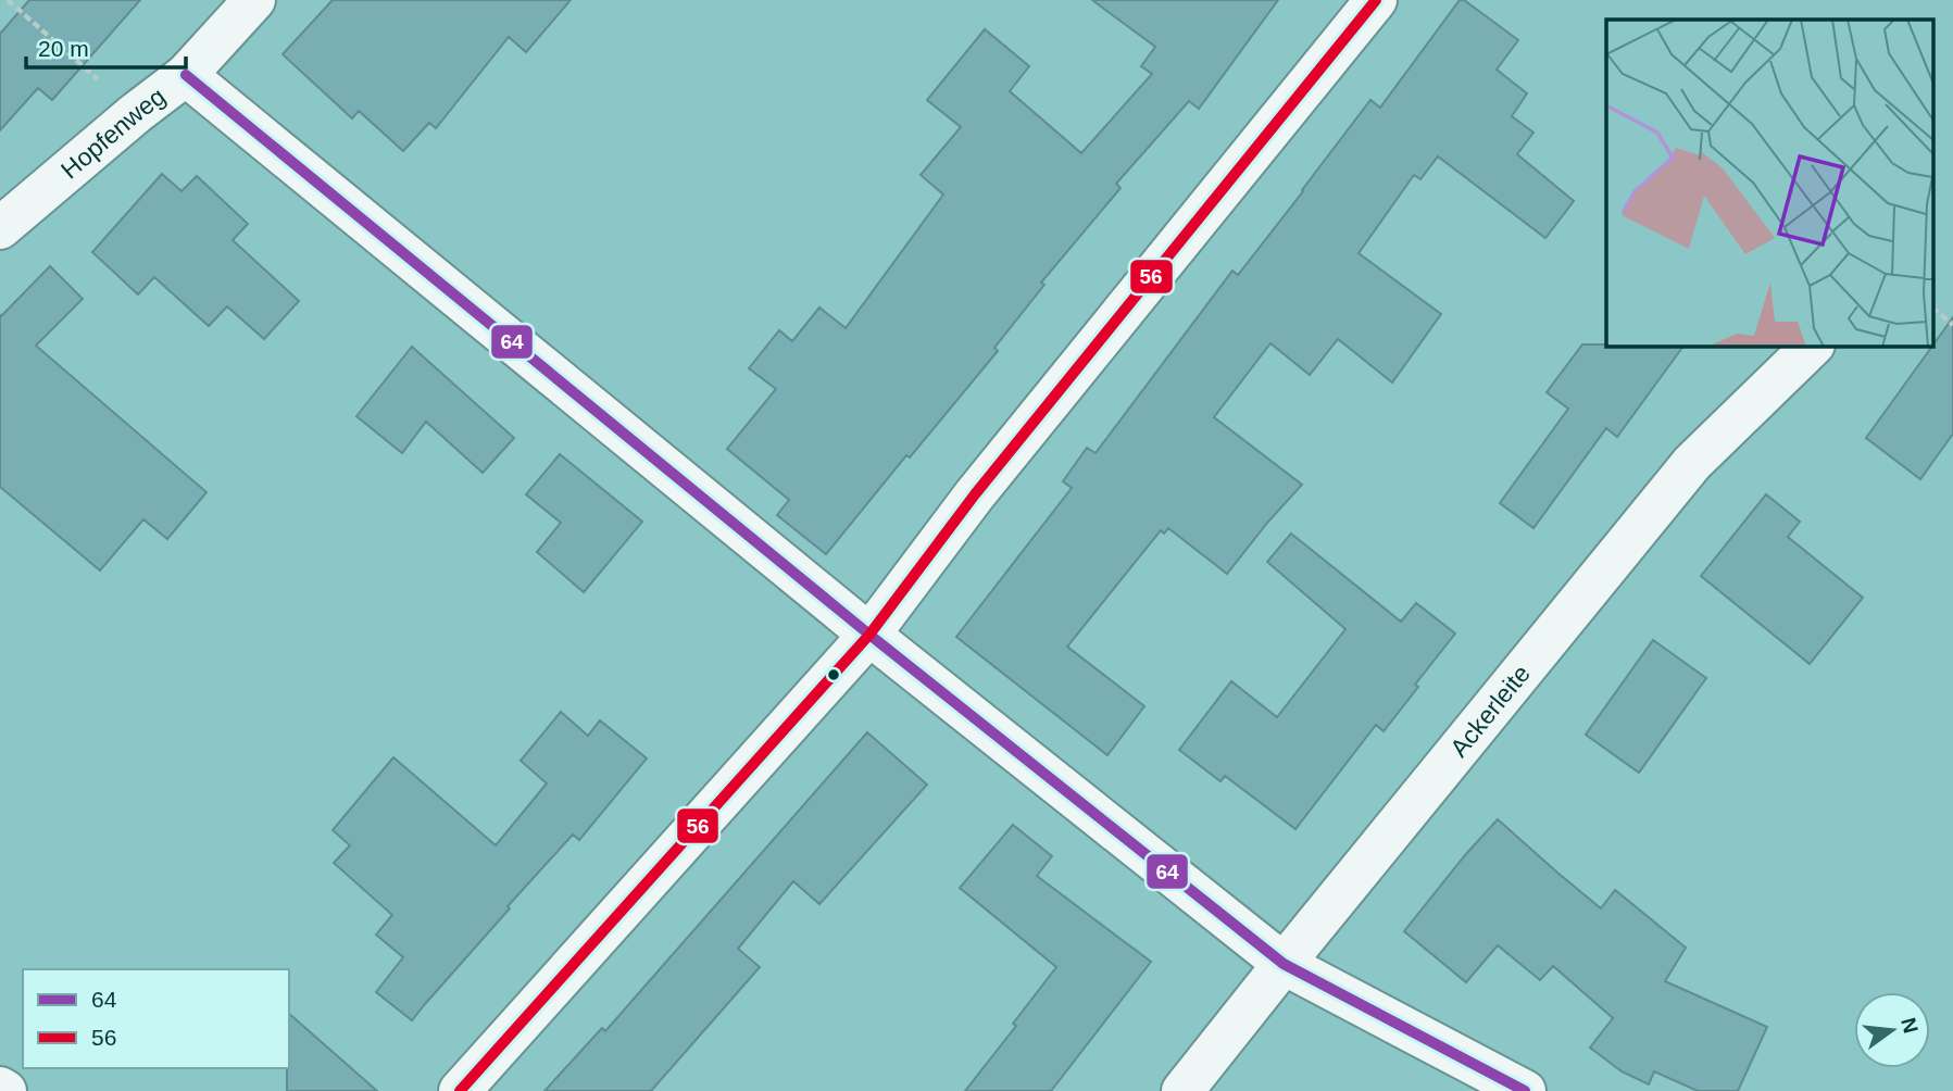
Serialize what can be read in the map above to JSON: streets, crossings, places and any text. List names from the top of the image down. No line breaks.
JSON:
{"streets":{"street":["Hopfenweg","Ackerleite"]},"lines":["transit line 56","transit line 64"],"legend":["64","56"],"scale_bar":"20 m","north":"right"}
